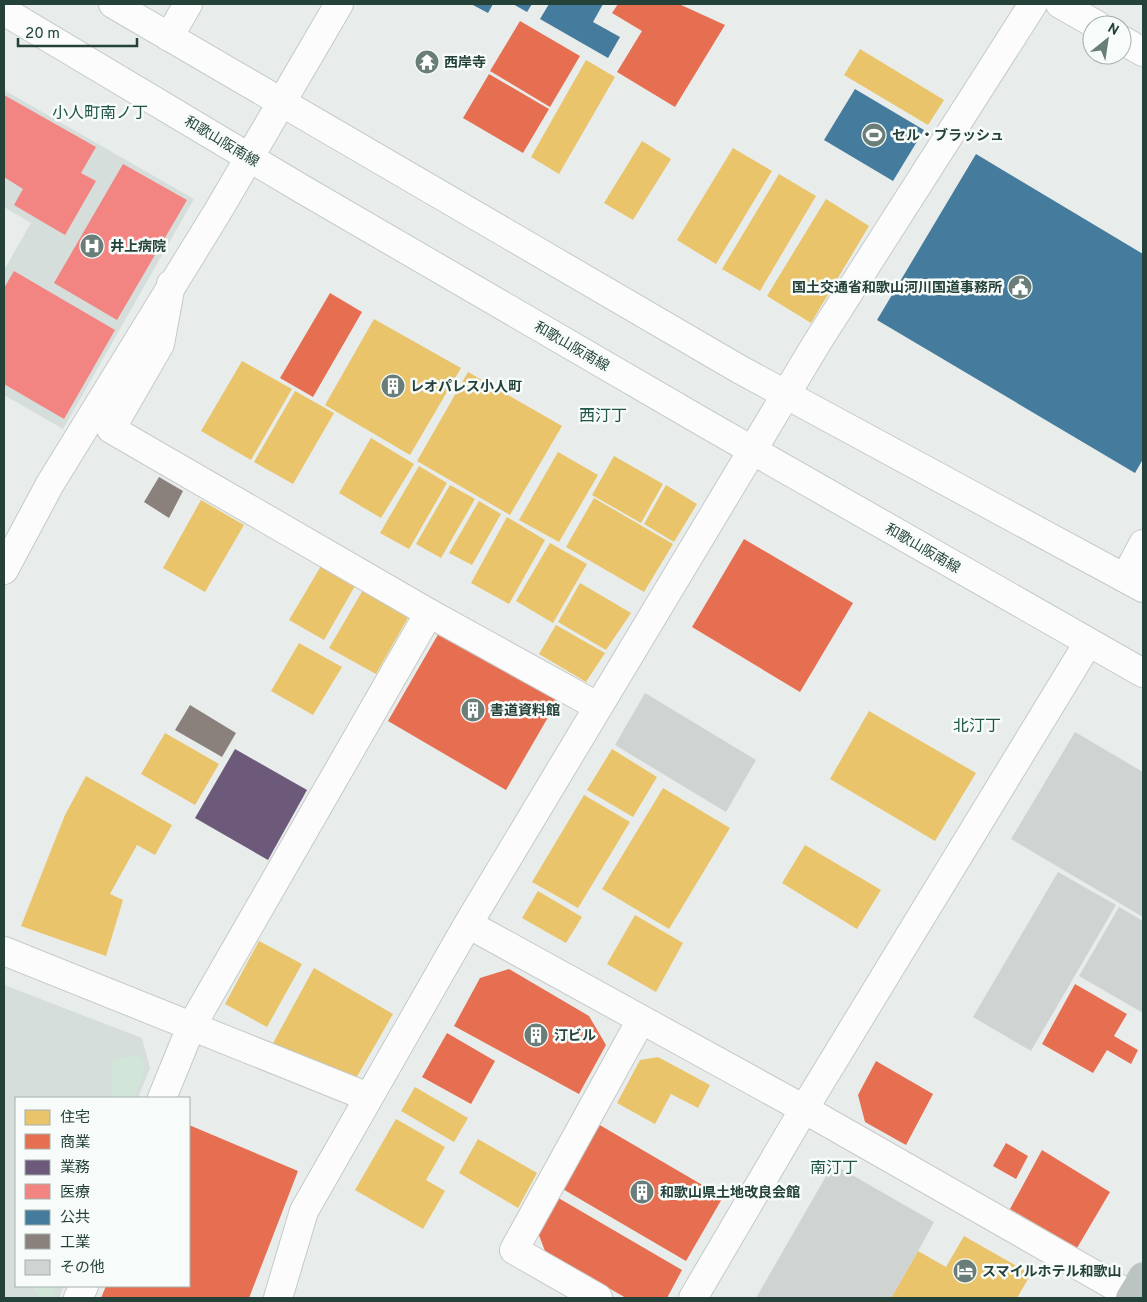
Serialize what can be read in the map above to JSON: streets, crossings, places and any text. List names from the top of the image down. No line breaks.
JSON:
{"streets":{"street":["和歌山阪南線"]},"districts":["小人町南ノ丁","西汀丁","北汀丁","南汀丁"],"places":{"temple":["西岸寺"],"sports":["セル・ブラッシュ"],"hospital":["井上病院"],"public building":["国土交通省和歌山河川国道事務所"],"building":["レオパレス小人町","書道資料館","汀ビル","和歌山県土地改良会館"],"hotel":["スマイルホテル和歌山"]},"legend":["住宅","商業","業務","医療","公共","工業","その他"],"scale_bar":"20 m","north":"top right"}
